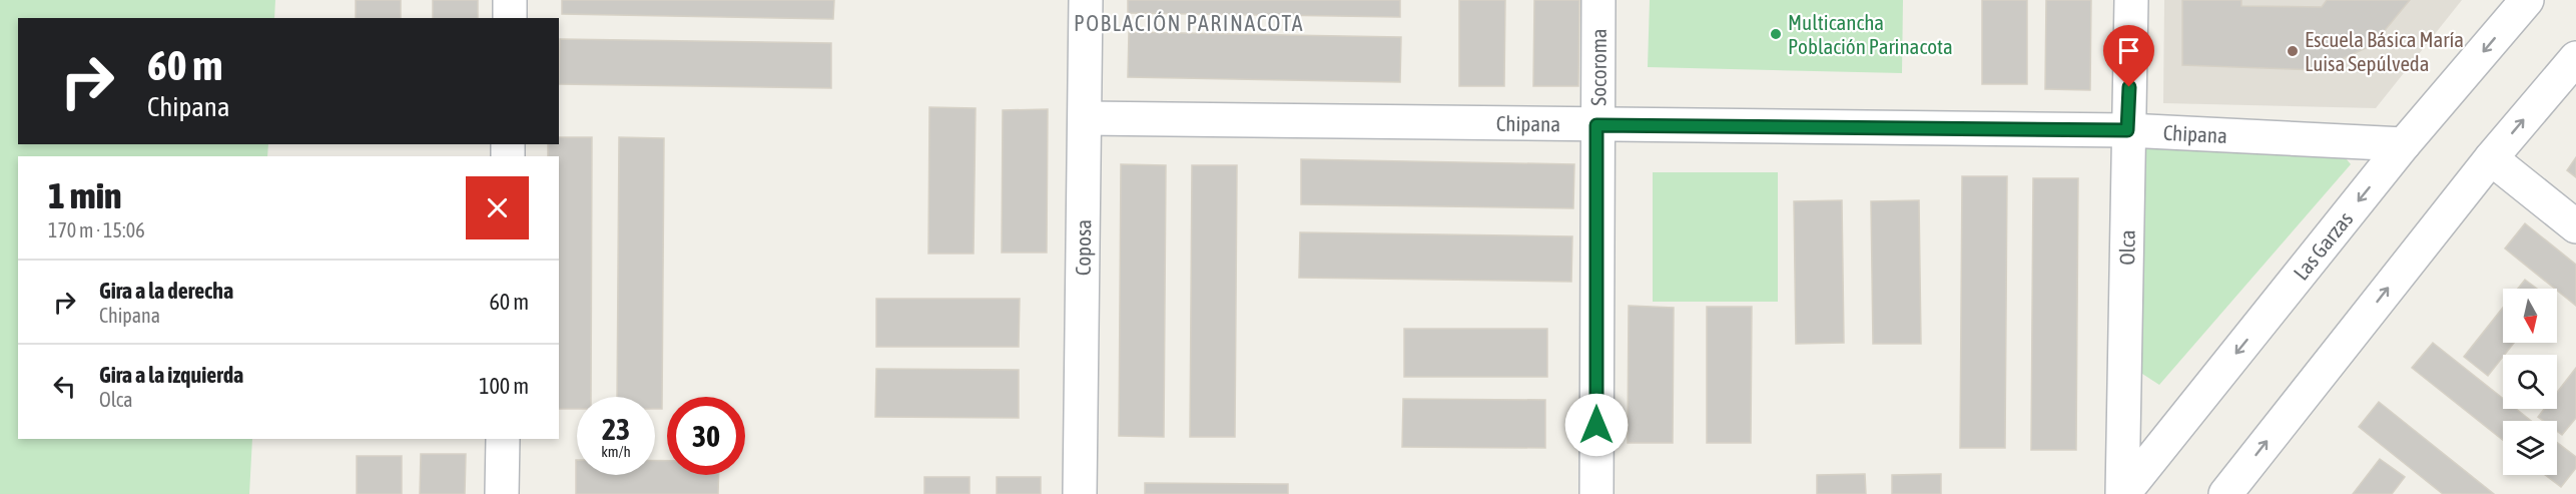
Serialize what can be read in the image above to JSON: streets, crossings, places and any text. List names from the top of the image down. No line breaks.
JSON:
{"streets":{"street":["Socoroma","Chipana","Las Garzas","Olca","Coposa"]},"crossings":[["Socoroma","Chipana"],["Chipana","Las Garzas"],["Chipana","Olca"],["Chipana","Coposa"],["Las Garzas","Olca"]],"districts":["POBLACIÓN PARINACOTA"],"places":["Multicancha Población Parinacota","Escuela Básica María Luisa Sepúlveda"],"north":"bottom","page":{"turn":["60 m","Chipana"],"heading":["1 min","170 m · 15:06"],"list":[{"name":"Gira a la derecha","note":"Chipana","value":"60 m"},{"name":"Gira a la izquierda","note":"Olca","value":"100 m"}],"speed":"23 km/h","limit":"30"}}
